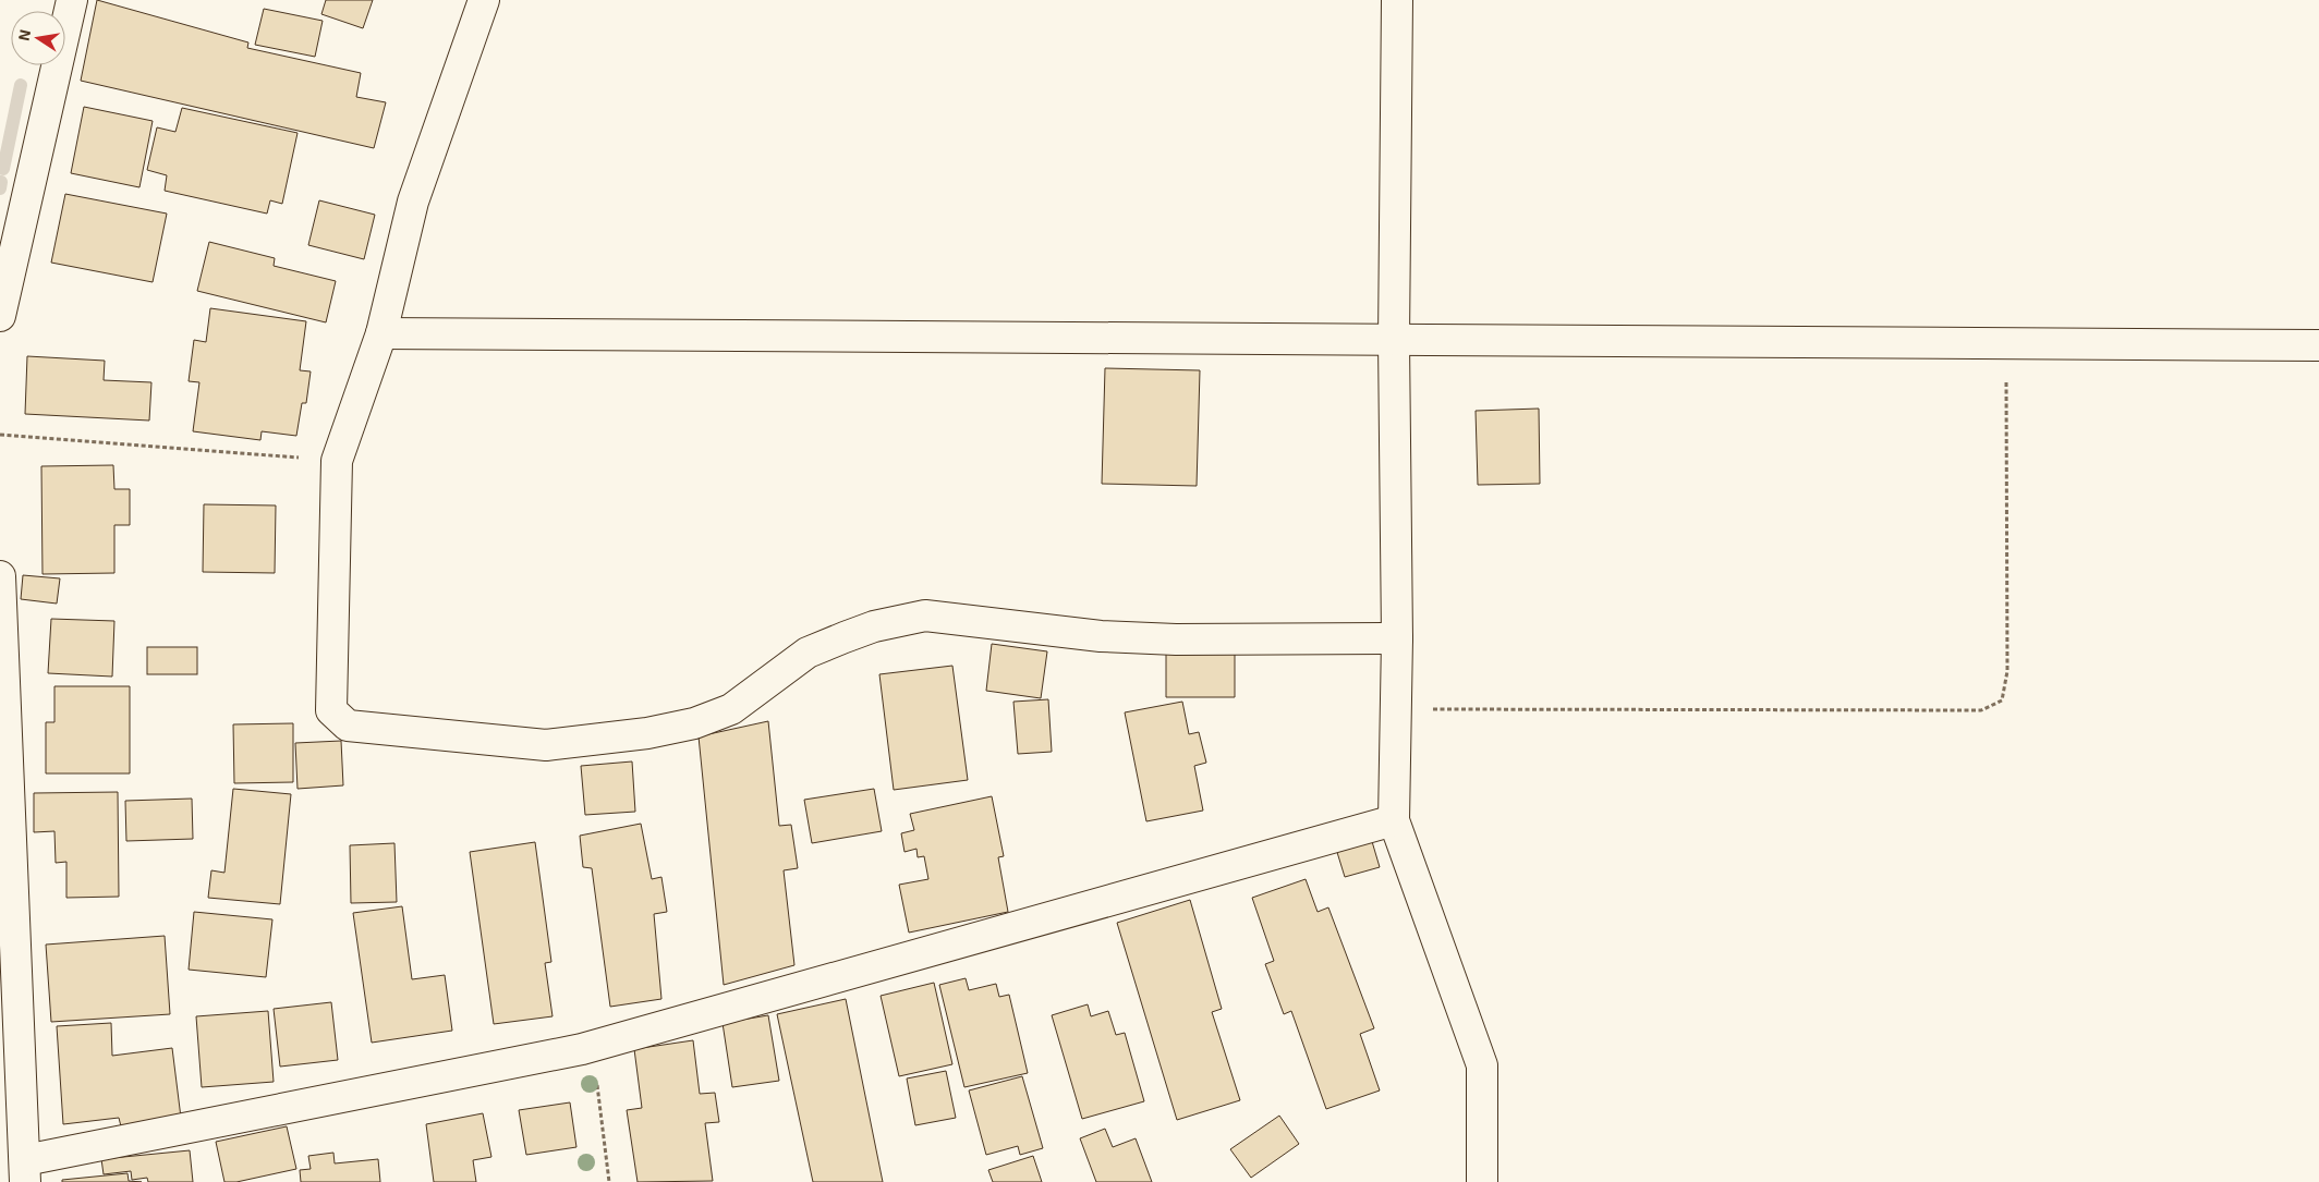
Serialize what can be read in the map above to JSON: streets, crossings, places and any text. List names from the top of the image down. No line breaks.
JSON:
{"north":"left"}
